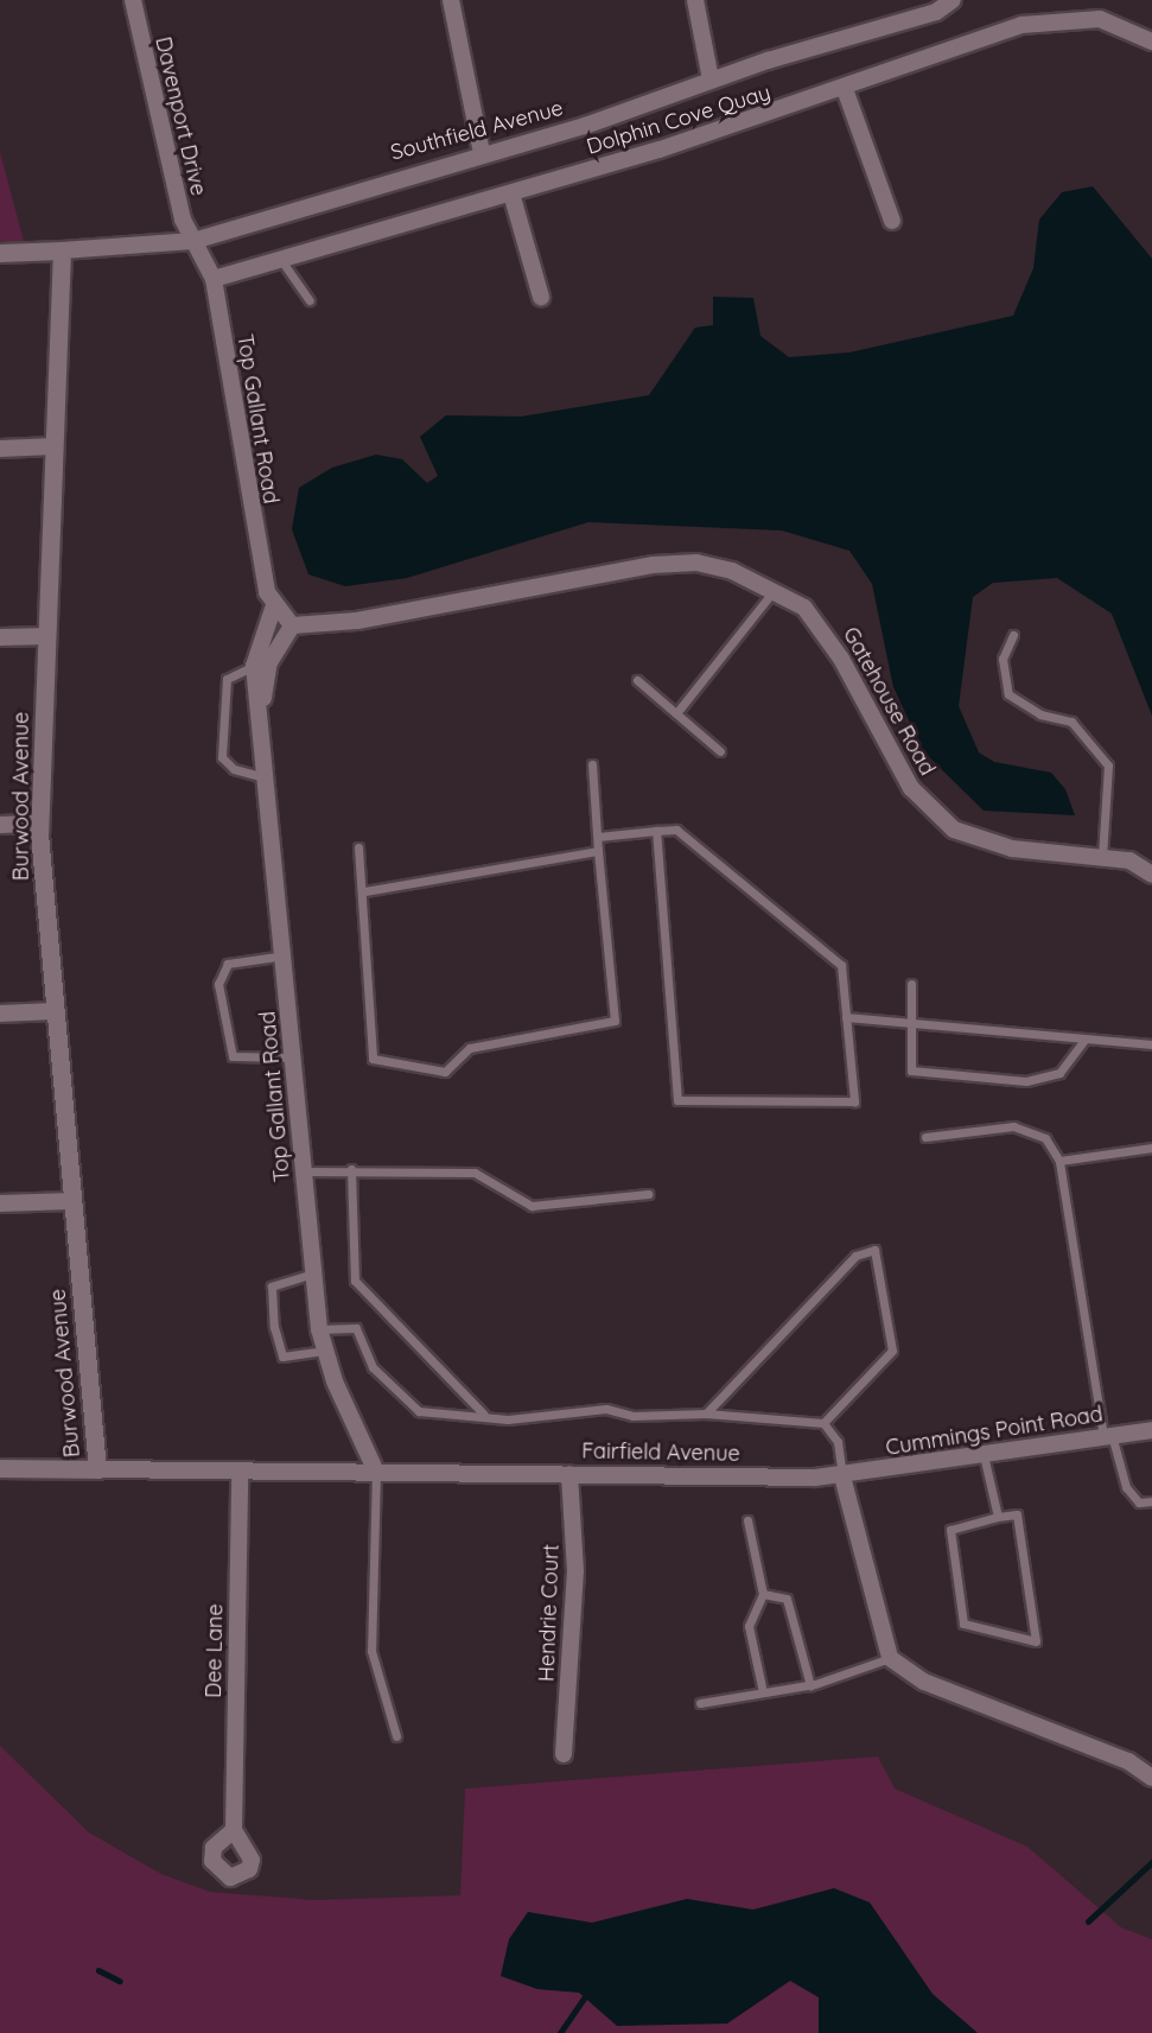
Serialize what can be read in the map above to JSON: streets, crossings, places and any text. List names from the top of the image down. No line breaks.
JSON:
{"streets":{"street":["Davenport Drive","Dolphin Cove Quay","Southfield Avenue","Top Gallant Road","Gatehouse Road","Burwood Avenue","Cummings Point Road","Fairfield Avenue","Hendrie Court","Dee Lane"]},"crossings":[["Davenport Drive","Southfield Avenue"],["Davenport Drive","Top Gallant Road"],["Dolphin Cove Quay","Top Gallant Road"],["Southfield Avenue","Top Gallant Road"],["Southfield Avenue","Burwood Avenue"],["Top Gallant Road","Gatehouse Road"],["Top Gallant Road","Fairfield Avenue"],["Burwood Avenue","Fairfield Avenue"],["Cummings Point Road","Fairfield Avenue"],["Fairfield Avenue","Hendrie Court"],["Fairfield Avenue","Dee Lane"]]}
